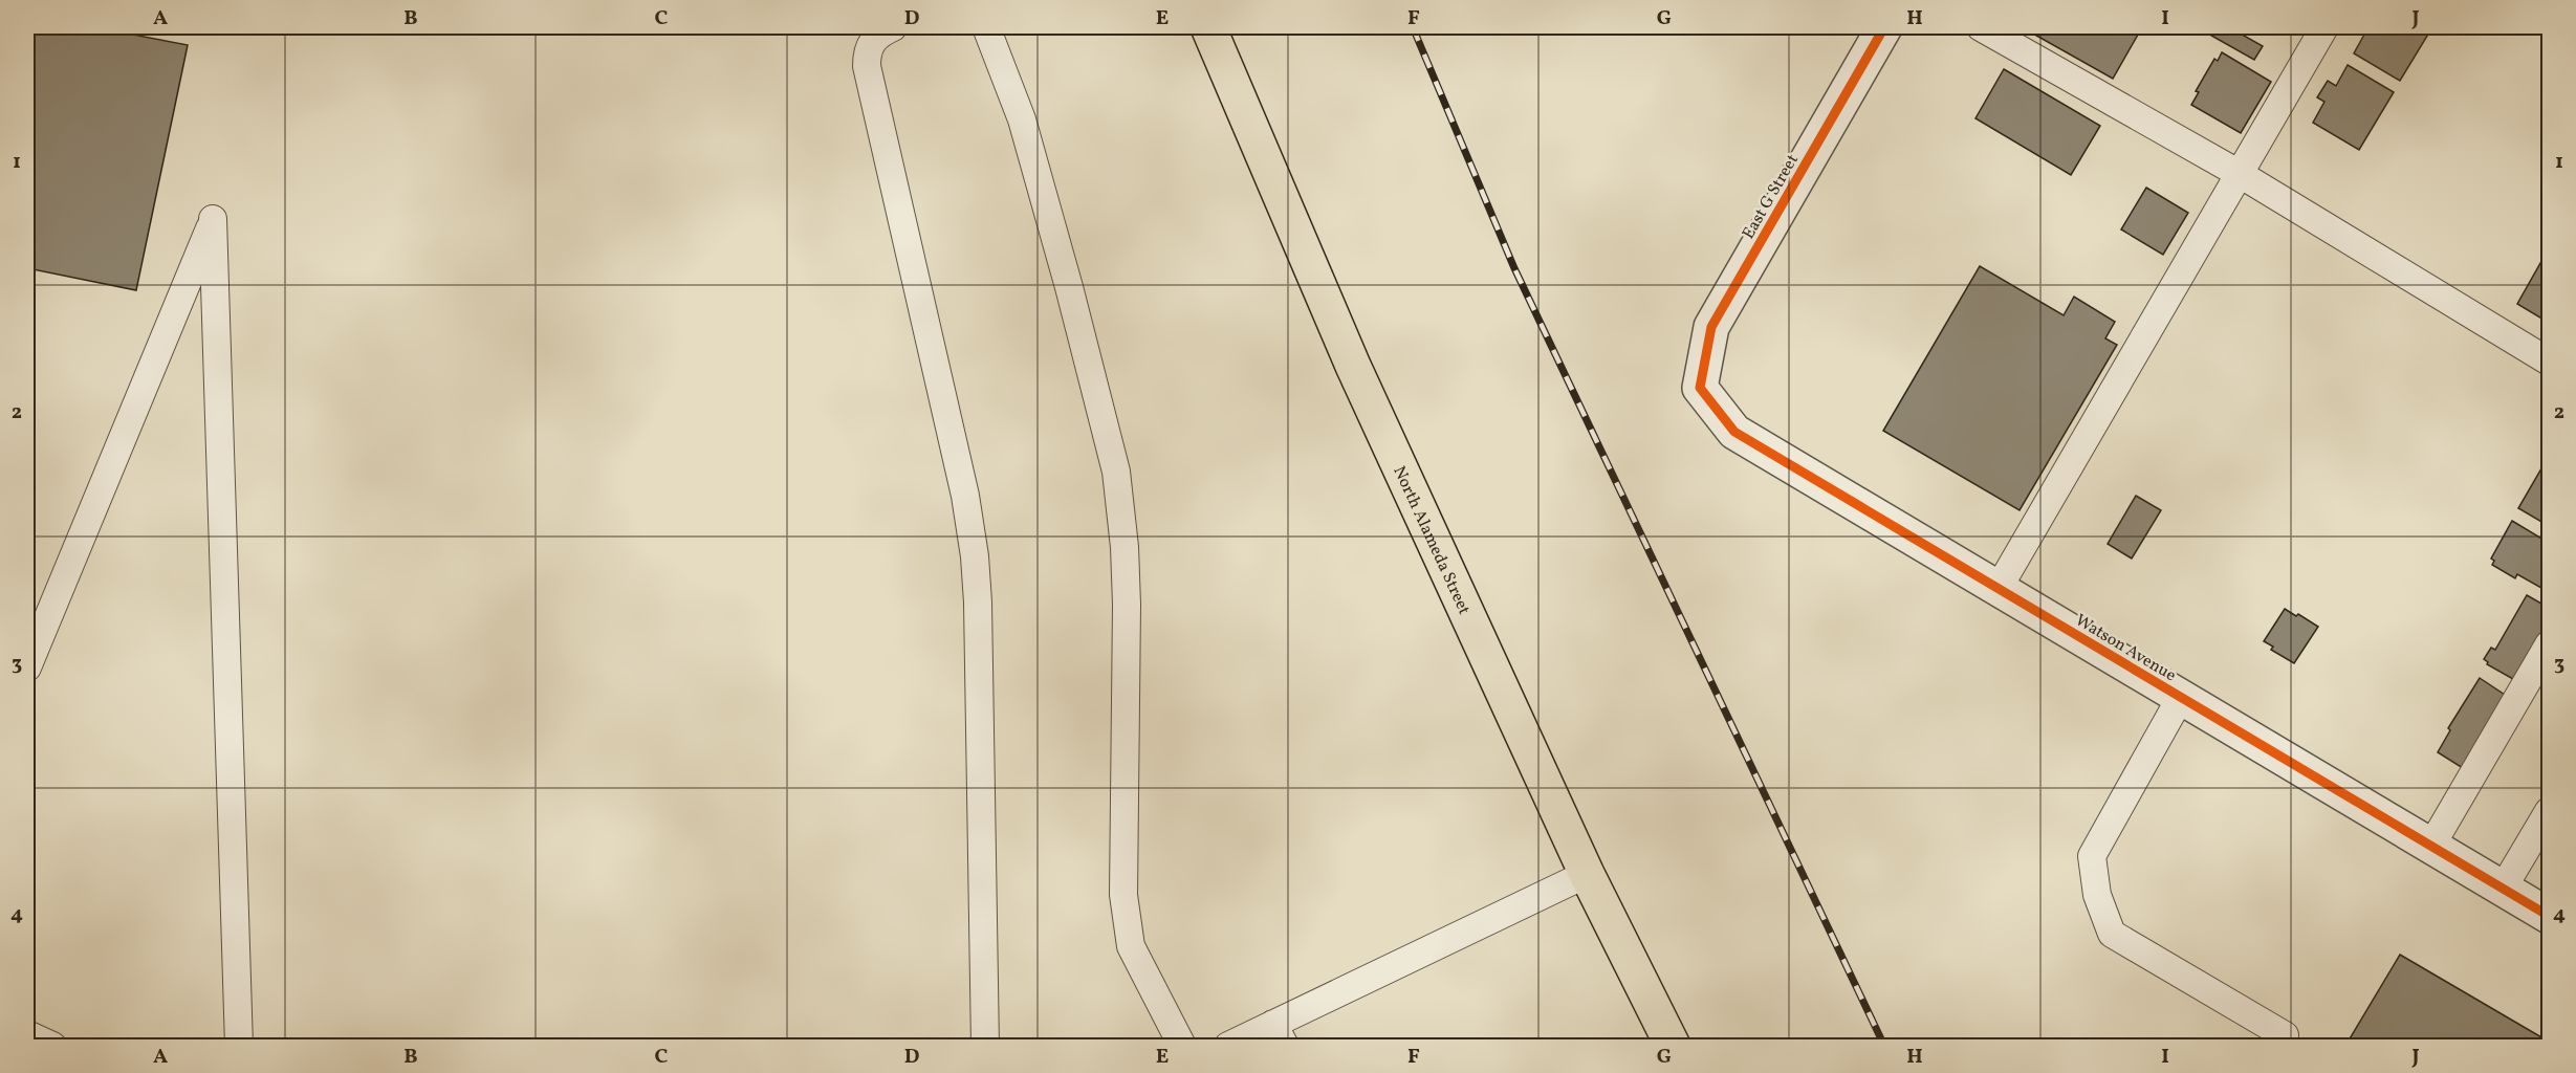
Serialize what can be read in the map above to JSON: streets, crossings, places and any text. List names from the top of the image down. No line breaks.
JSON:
{"streets":{"main road":["North Alameda Street"],"street":["East G Street","Watson Avenue"]},"crossings":[["East G Street","Watson Avenue"]],"grid":{"columns":["A","B","C","D","E","F","G","H","I","J"],"rows":["1","2","3","4"]}}
